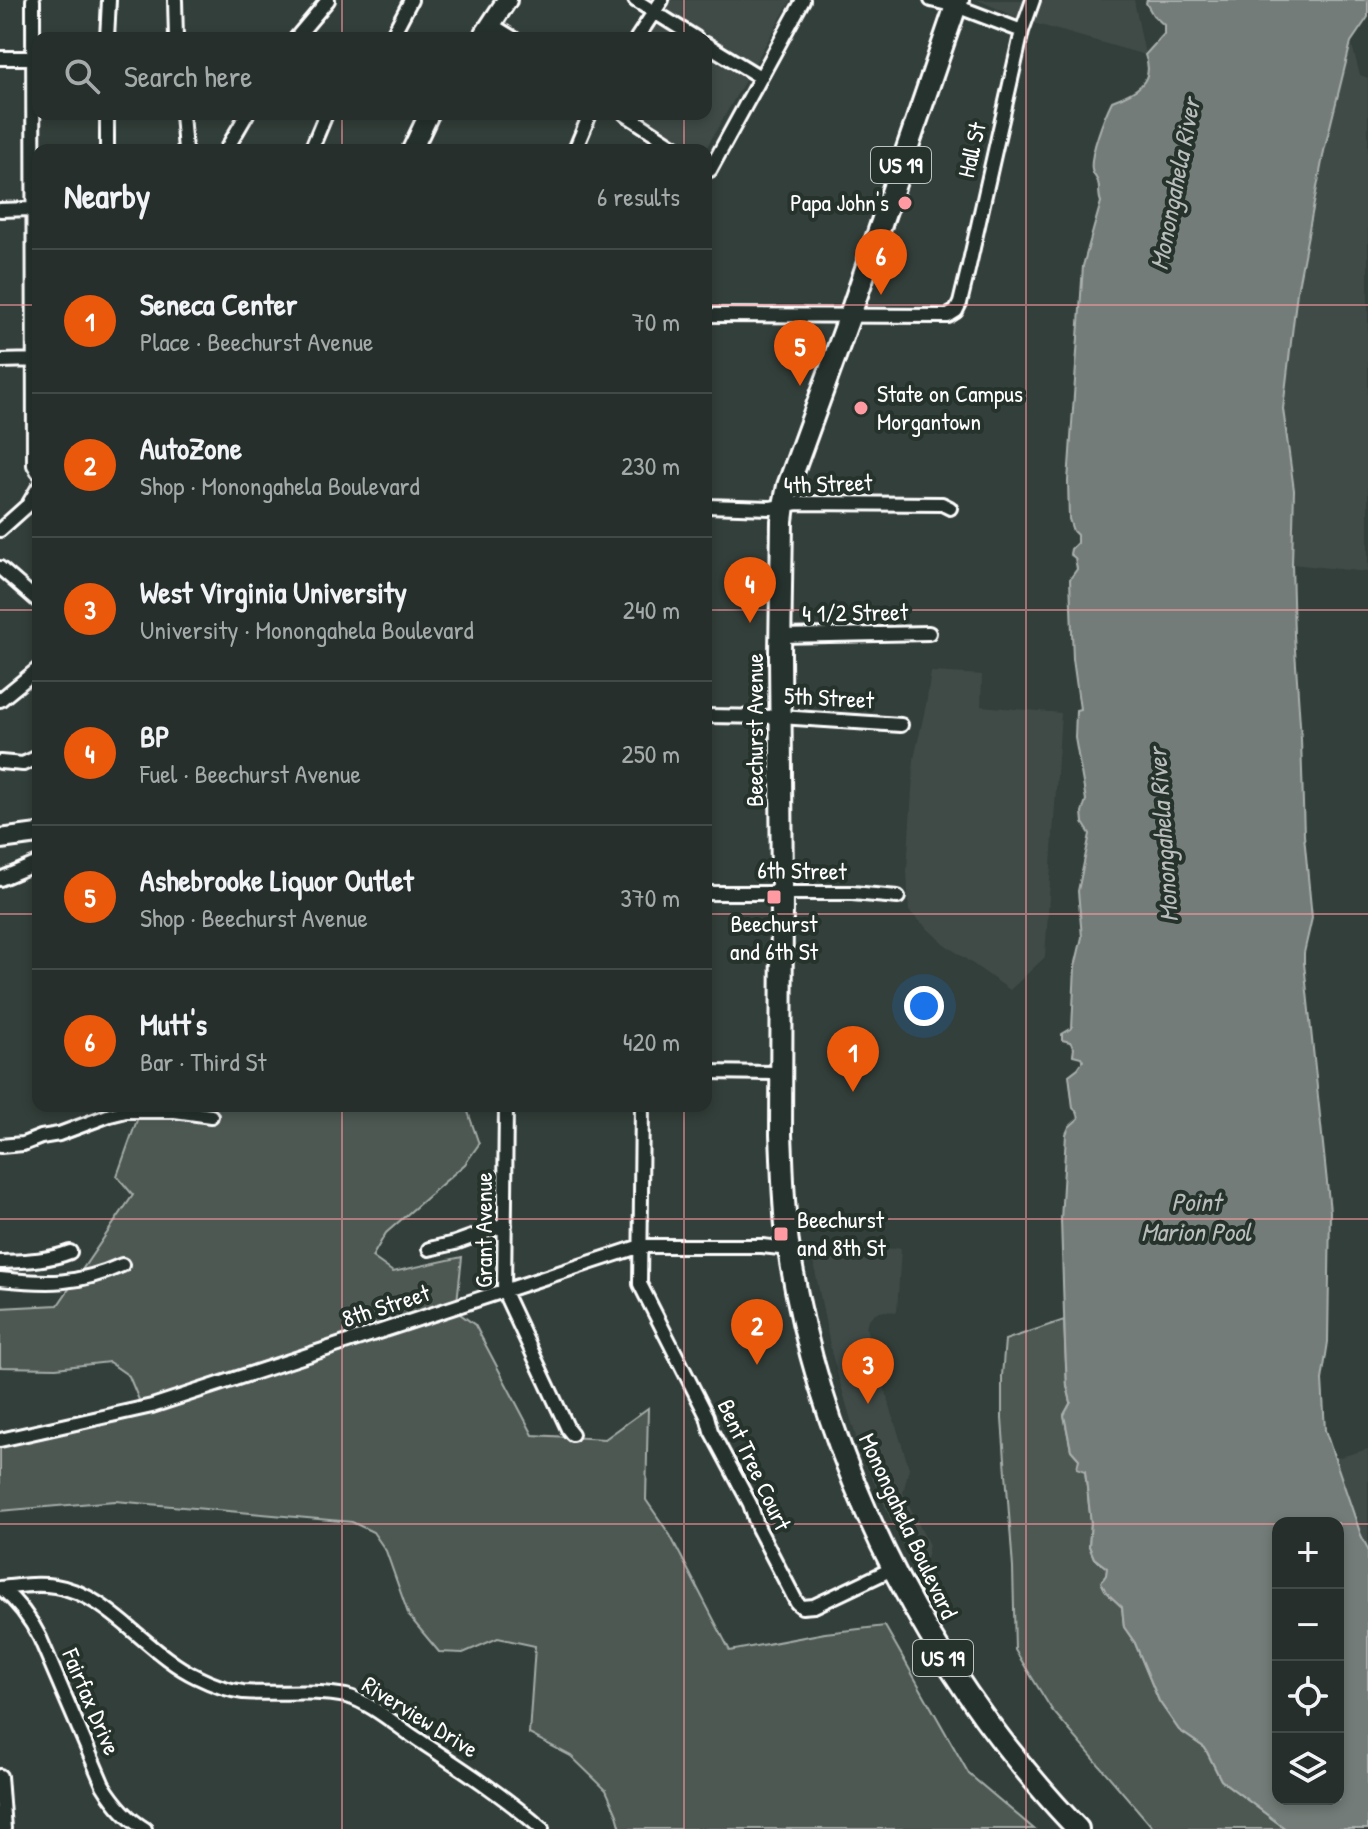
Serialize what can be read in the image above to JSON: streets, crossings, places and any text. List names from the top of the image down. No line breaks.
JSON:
{"streets":{"main road":["US 19","Beechurst Avenue","Monongahela Boulevard"],"street":["Hall St","4th Street","4 1/2 Street","5th Street","6th Street","Grant Avenue","8th Street","Bent Tree Court","Fairfax Drive","Riverview Drive"]},"crossings":[["Hall St","Beechurst Avenue"],["4th Street","Beechurst Avenue"],["4 1/2 Street","Beechurst Avenue"],["5th Street","Beechurst Avenue"],["Beechurst Avenue","6th Street"],["Beechurst Avenue","8th Street"],["Beechurst Avenue","Monongahela Boulevard"],["Grant Avenue","8th Street"],["8th Street","Bent Tree Court"],["8th Street","Monongahela Boulevard"],["Bent Tree Court","Monongahela Boulevard"],["Fairfax Drive","Riverview Drive"]],"water":["Monongahela River","Point Marion Pool"],"places":{"other":["Papa John's","State on Campus Morgantown"],"transit":["Beechurst and 6th St","Beechurst and 8th St"]},"page":{"search":"Search here","heading":["Nearby","6 results"],"pins":["6","5","4","1","2","3"],"list":[{"mark":"1","name":"Seneca Center","note":"Place · Beechurst Avenue","value":"70 m"},{"mark":"2","name":"AutoZone","note":"Shop · Monongahela Boulevard","value":"230 m"},{"mark":"3","name":"West Virginia University","note":"University · Monongahela Boulevard","value":"240 m"},{"mark":"4","name":"BP","note":"Fuel · Beechurst Avenue","value":"250 m"},{"mark":"5","name":"Ashebrooke Liquor Outlet","note":"Shop · Beechurst Avenue","value":"370 m"},{"mark":"6","name":"Mutt's","note":"Bar · Third St","value":"420 m"}],"map_buttons":["+","−"]}}
